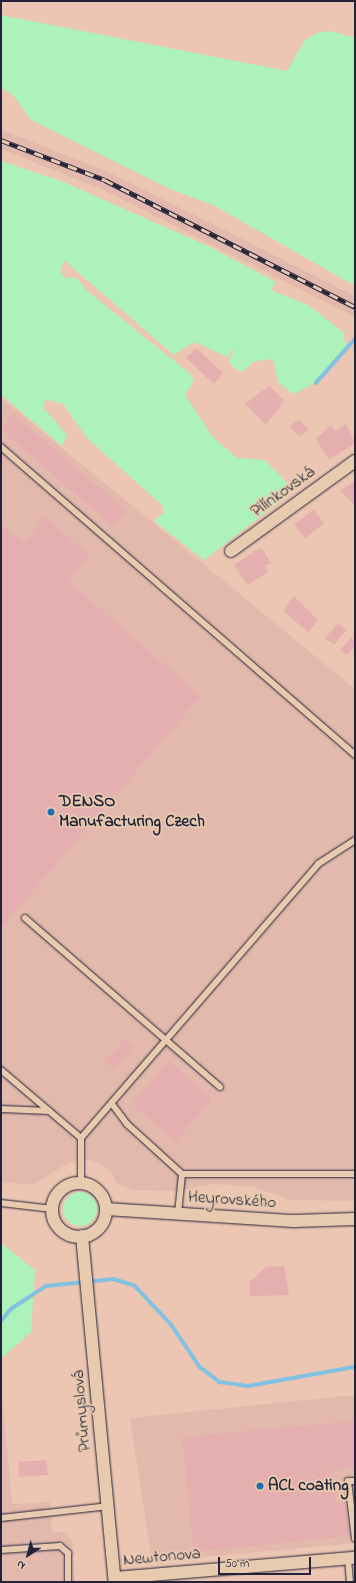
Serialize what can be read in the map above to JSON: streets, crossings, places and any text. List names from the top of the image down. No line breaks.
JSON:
{"streets":{"street":["Pilínkovská","Heyrovského","Průmyslová","Newtonova"]},"crossings":[["Heyrovského","Průmyslová"],["Průmyslová","Newtonova"]],"places":["DENSO Manufacturing Czech","ACL coating"],"scale_bar":"50 m","north":"bottom left"}
